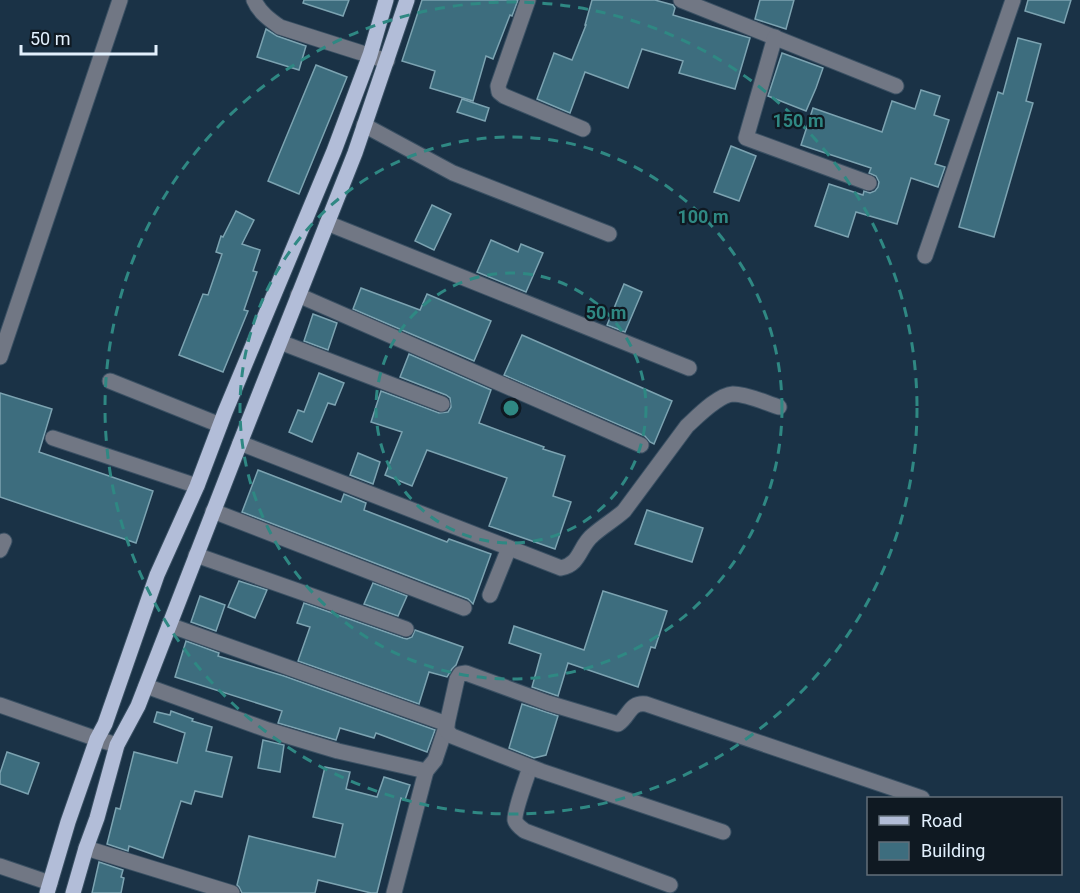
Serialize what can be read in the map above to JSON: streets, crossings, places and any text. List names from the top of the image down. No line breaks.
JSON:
{"legend":["Road","Building"],"scale_bar":"50 m","rings":["150 m","100 m","50 m"]}
